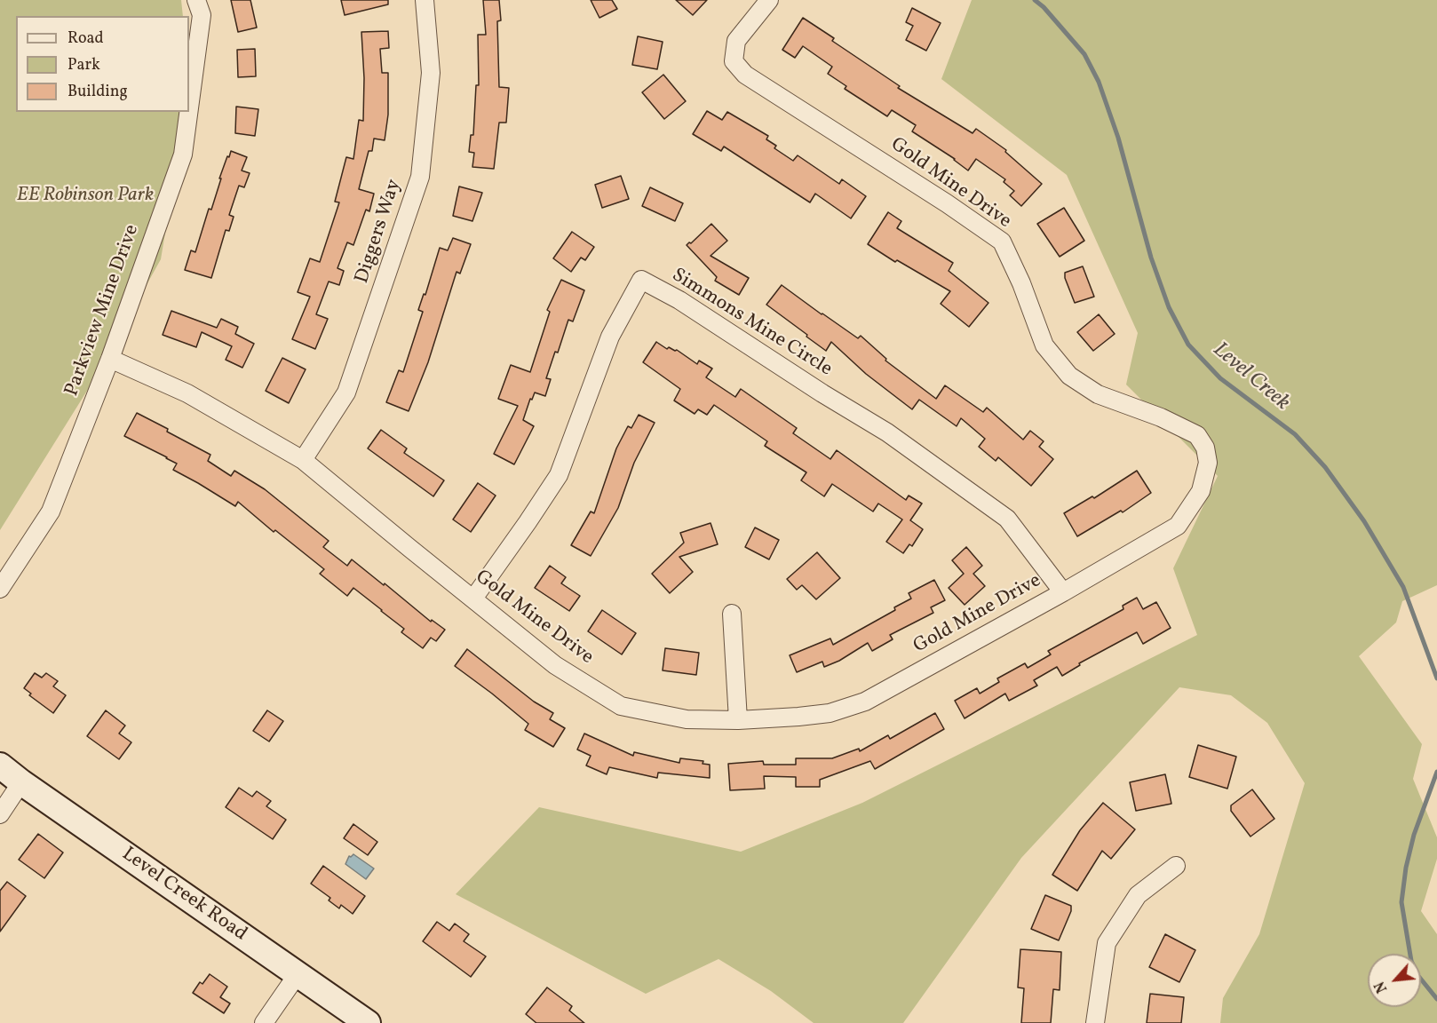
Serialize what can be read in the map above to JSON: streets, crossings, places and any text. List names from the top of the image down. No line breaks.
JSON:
{"streets":{"street":["Gold Mine Drive","Diggers Way","Parkview Mine Drive","Simmons Mine Circle","Level Creek Road"]},"crossings":[["Gold Mine Drive","Diggers Way"],["Gold Mine Drive","Parkview Mine Drive"],["Gold Mine Drive","Simmons Mine Circle"]],"water":["Level Creek"],"parks":["EE Robinson Park"],"legend":["Road","Park","Building"],"north":"bottom left"}
